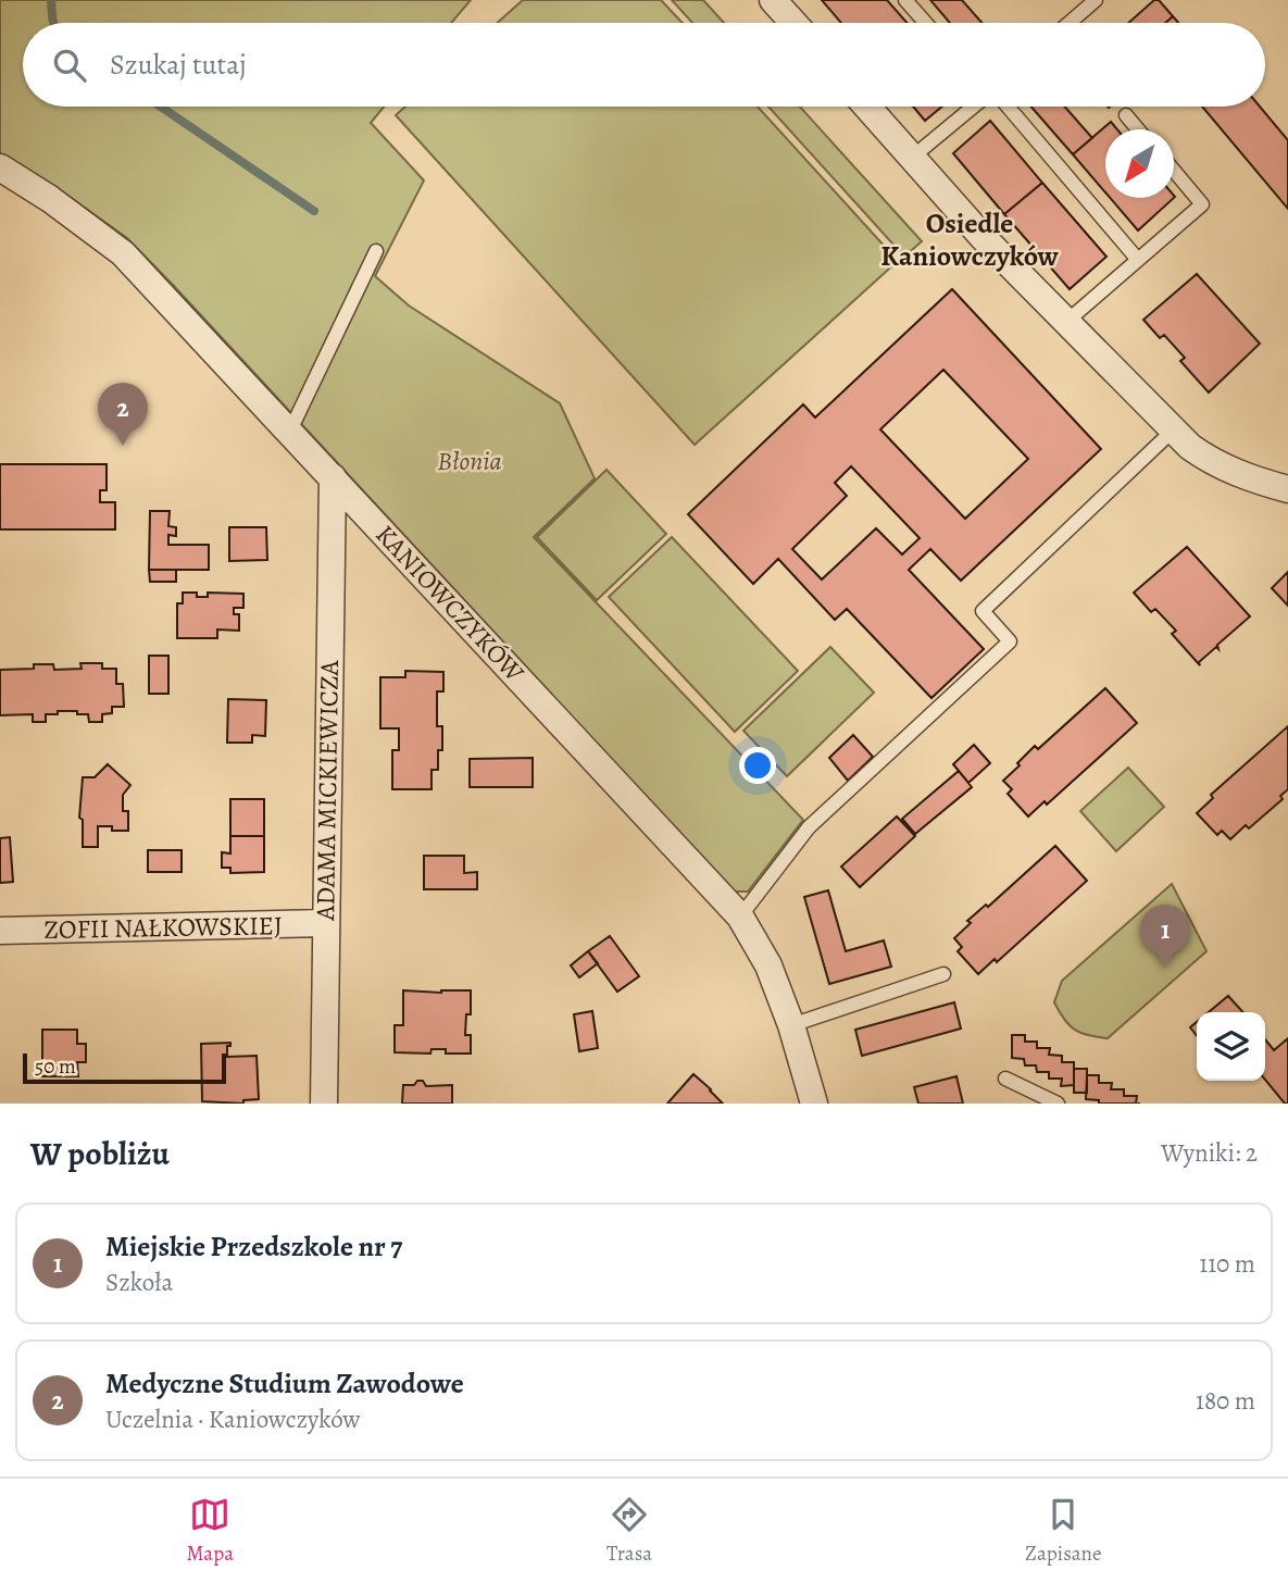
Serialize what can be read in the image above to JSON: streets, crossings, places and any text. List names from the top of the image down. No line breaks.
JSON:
{"streets":{"street":["KANIOWCZYKÓW","ADAMA MICKIEWICZA","ZOFII NAŁKOWSKIEJ"]},"crossings":[["KANIOWCZYKÓW","ADAMA MICKIEWICZA"],["ADAMA MICKIEWICZA","ZOFII NAŁKOWSKIEJ"]],"districts":["Osiedle Kaniowczyków"],"parks":["Błonia"],"scale_bar":"50 m","north":"bottom left","page":{"search":"Szukaj tutaj","pins":["2","1"],"scale":"50 m","heading":["W pobliżu","Wyniki: 2"],"list":[{"mark":"1","name":"Miejskie Przedszkole nr 7","note":"Szkoła","value":"110 m"},{"mark":"2","name":"Medyczne Studium Zawodowe","note":"Uczelnia · Kaniowczyków","value":"180 m"}],"nav":["Mapa","Trasa","Zapisane"]}}
